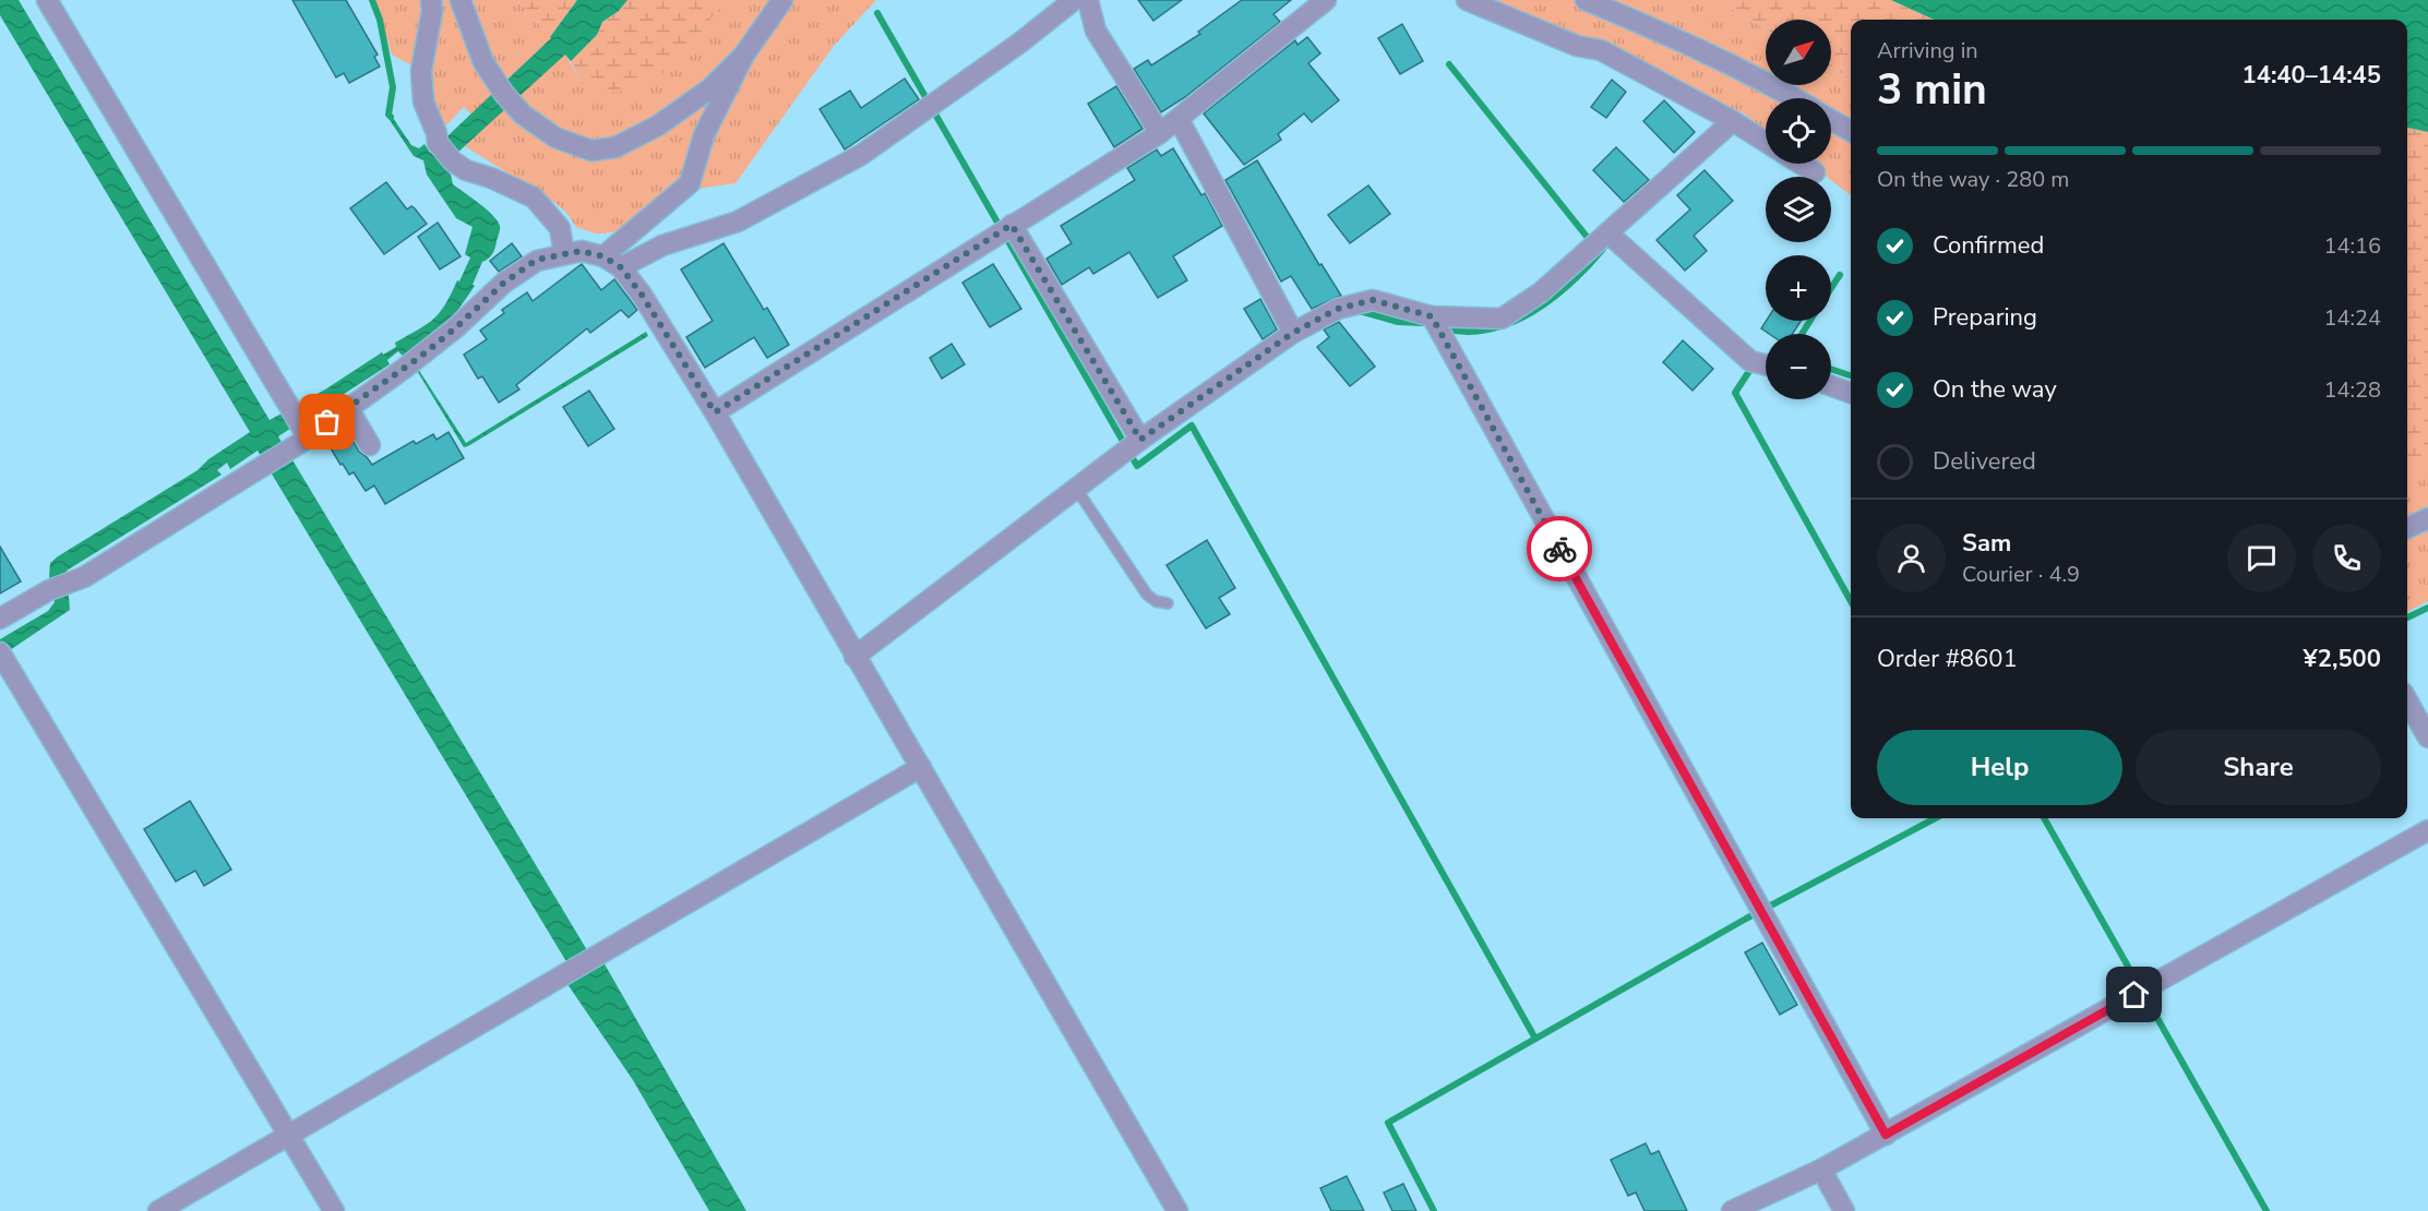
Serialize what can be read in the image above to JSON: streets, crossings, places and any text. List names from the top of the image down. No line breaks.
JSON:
{"north":"top right","page":{"map_buttons":["+","−"],"heading":["3 min","Arriving in","14:40–14:45"],"panel":["Sam","Courier · 4.9","Order #8601","¥2,500"],"bar":"On the way · 280 m","list":[["Confirmed","14:16"],["Preparing","14:24"],["On the way","14:28"],"Delivered"],"buttons":["Help","Share"]}}
